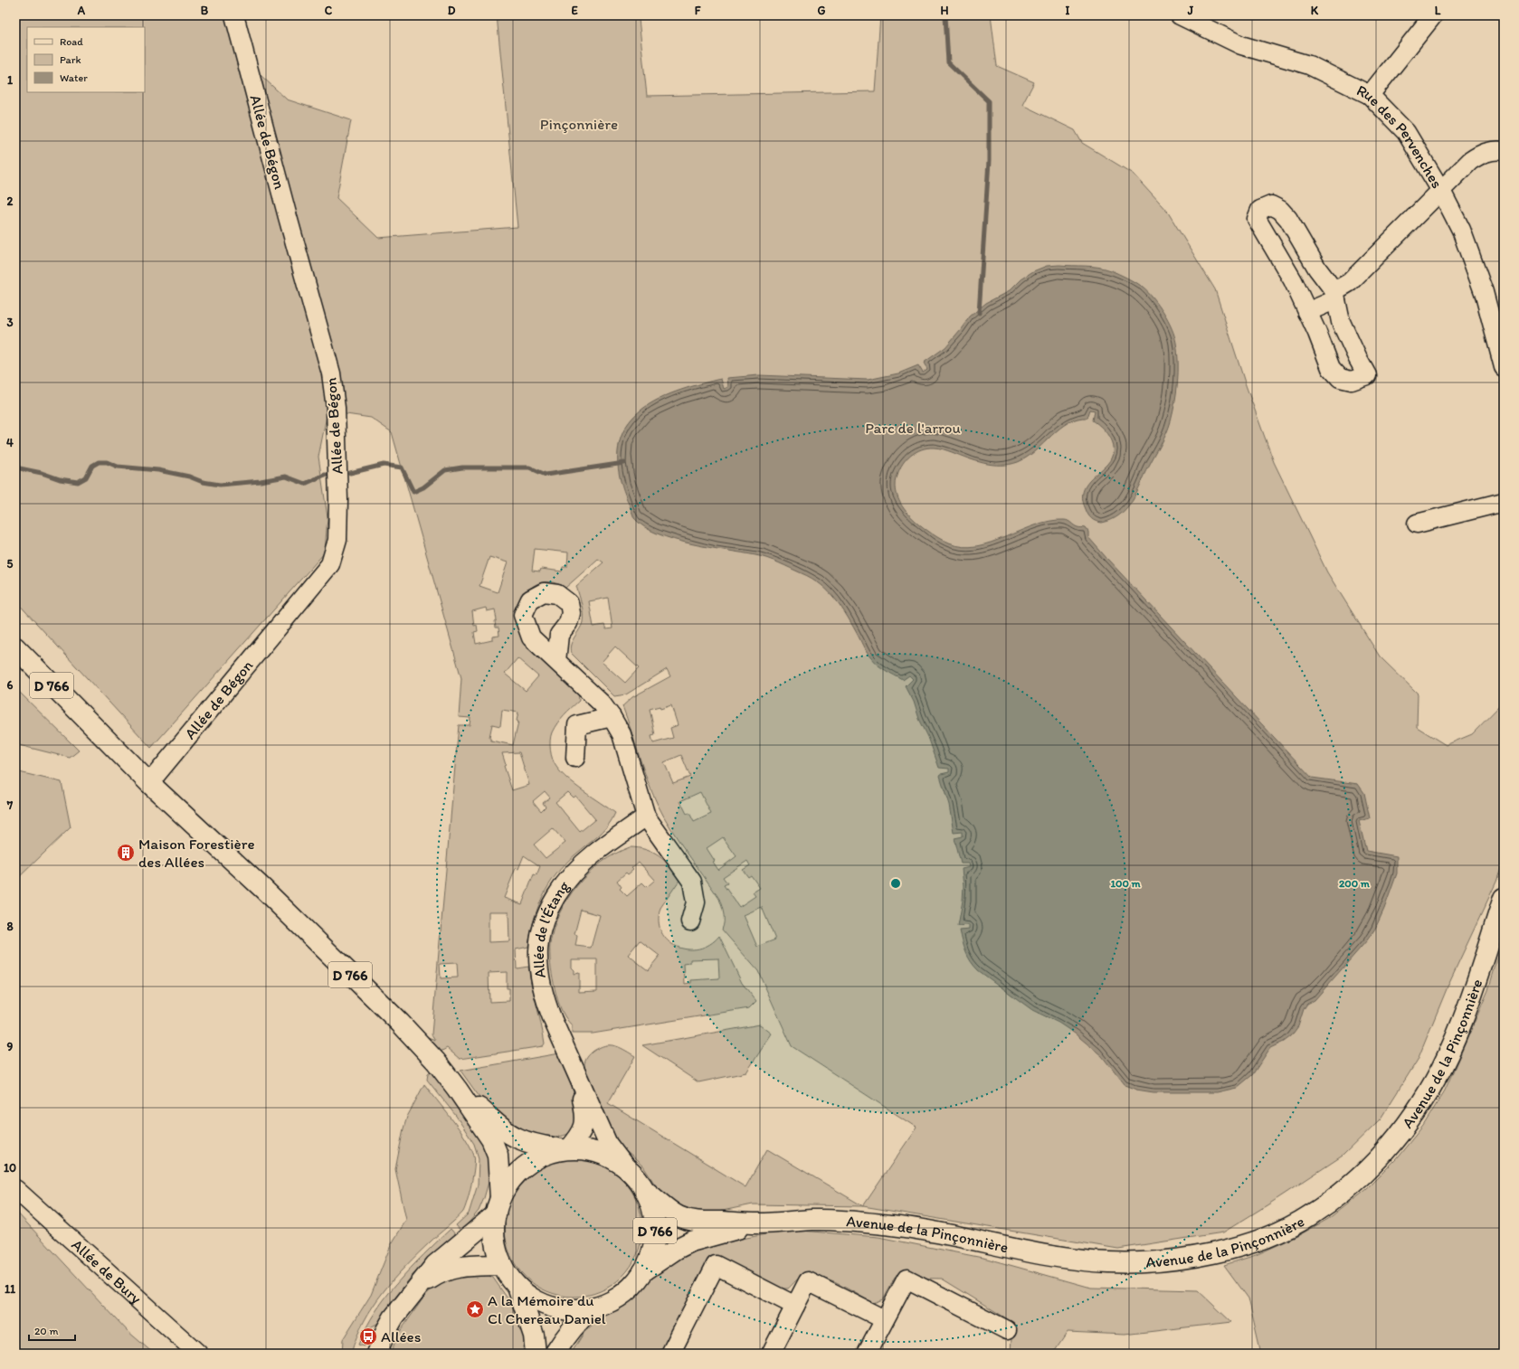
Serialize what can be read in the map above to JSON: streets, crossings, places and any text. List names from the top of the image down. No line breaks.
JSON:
{"streets":{"main road":["D 766","Avenue de la Pinçonnière"],"street":["Rue des Pervenches","Allée de Bégon","Allée de l'Étang","Allée de Bury"]},"crossings":[["Allée de Bégon","D 766"],["D 766","Allée de l'Étang"],["D 766","Avenue de la Pinçonnière"]],"parks":["Pinçonnière","Parc de l'arrou"],"places":{"building":["Maison Forestière des Allées"],"place":["A la Mémoire du Cl Chereau Daniel"],"bus stop":["Allées"]},"legend":["Road","Park","Water"],"scale_bar":"20 m","grid":{"columns":["A","B","C","D","E","F","G","H","I","J","K","L"],"rows":["1","2","3","4","5","6","7","8","9","10","11"]},"rings":["100 m","200 m"]}
